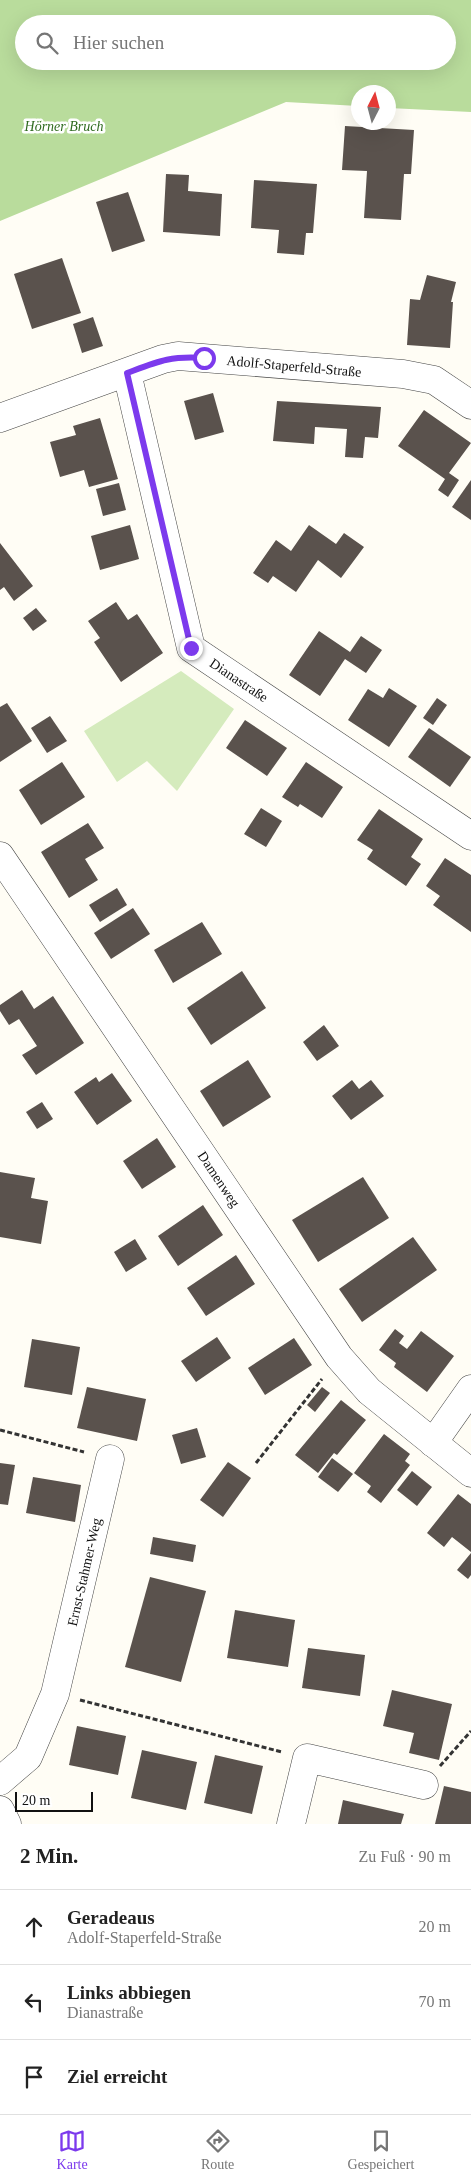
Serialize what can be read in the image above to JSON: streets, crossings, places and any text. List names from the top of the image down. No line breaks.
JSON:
{"streets":{"street":["Adolf-Staperfeld-Straße","Dianastraße","Damenweg","Ernst-Stahmer-Weg"]},"crossings":[["Adolf-Staperfeld-Straße","Dianastraße"]],"parks":["Hörner Bruch"],"scale_bar":"20 m","north":"top","page":{"search":"Hier suchen","scale":"20 m","heading":["2 Min.","Zu Fuß · 90 m"],"list":[["Geradeaus","Adolf-Staperfeld-Straße","20 m"],["Links abbiegen","Dianastraße","70 m"],"Ziel erreicht"],"nav":["Karte","Route","Gespeichert"]}}
